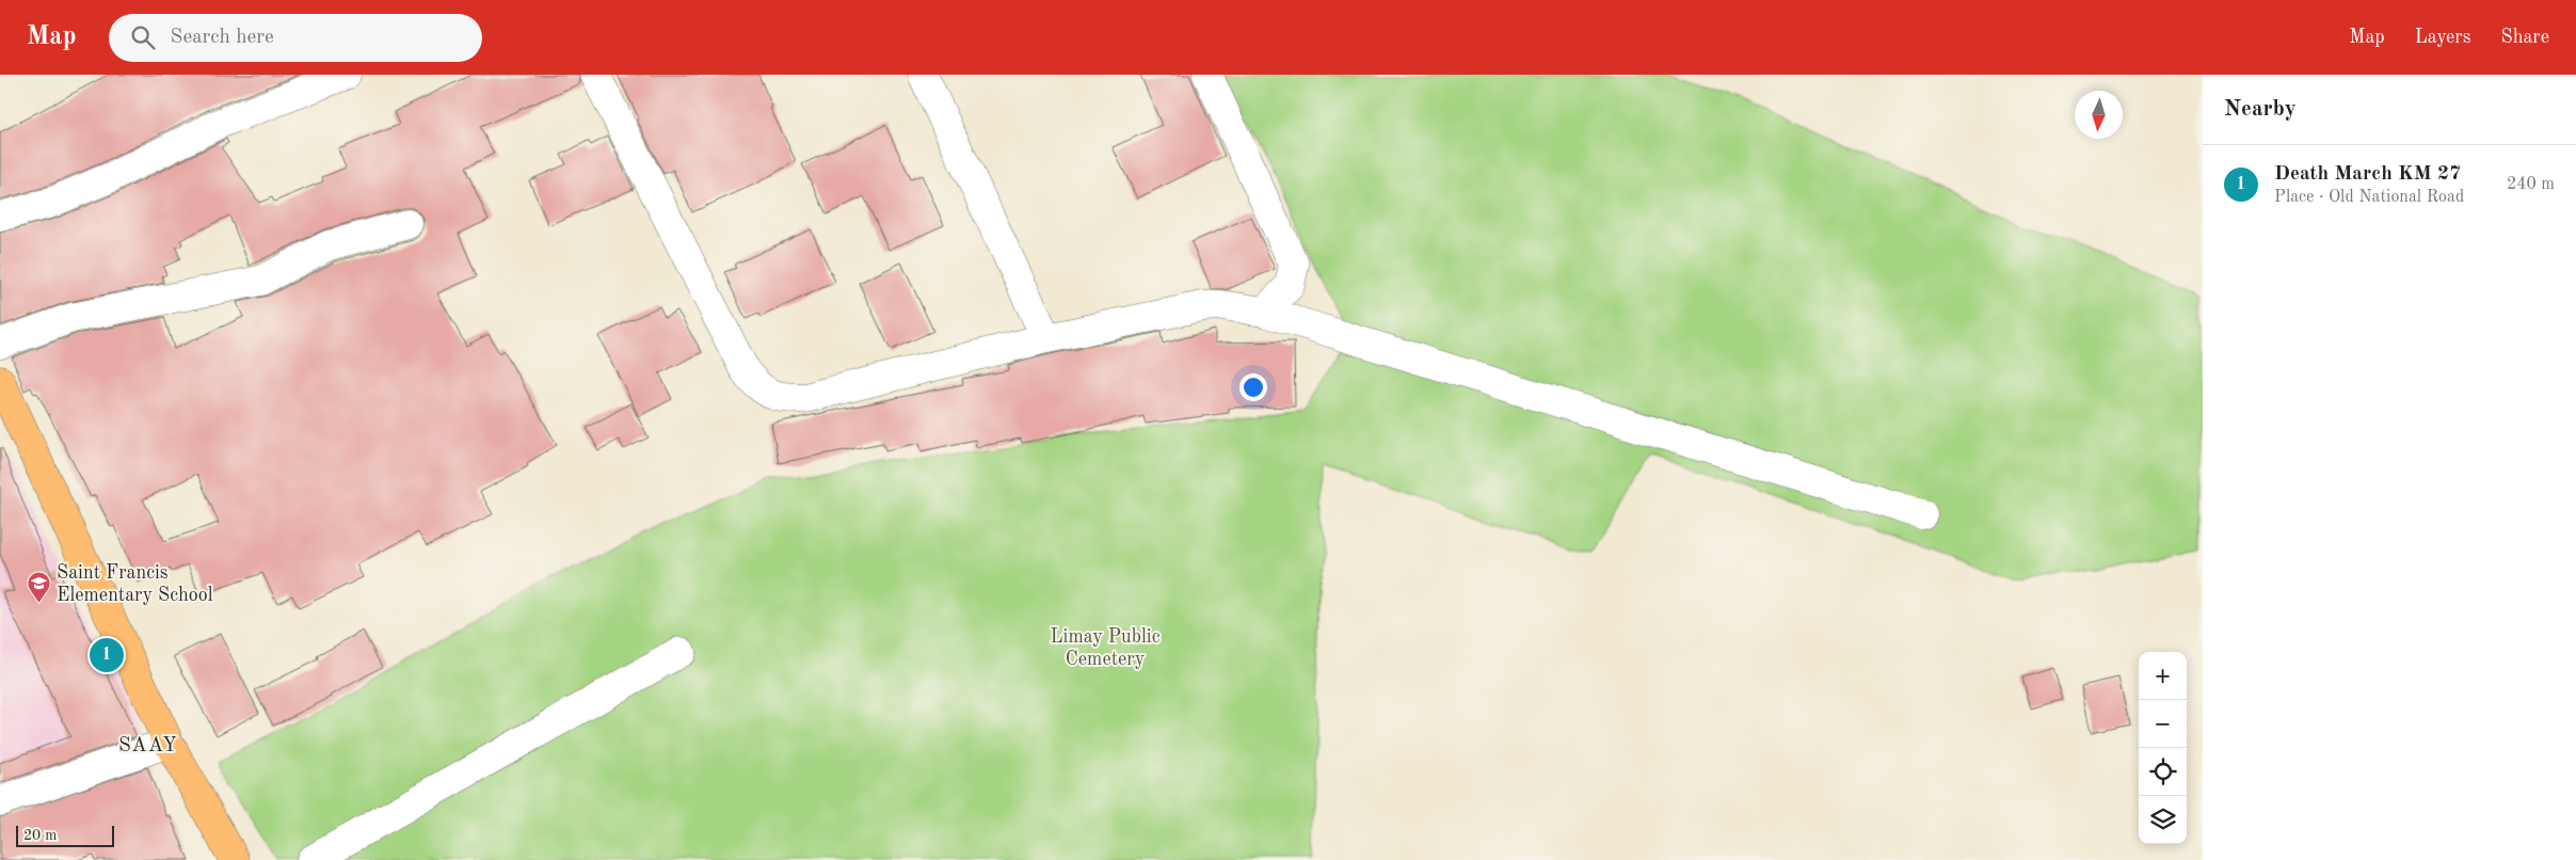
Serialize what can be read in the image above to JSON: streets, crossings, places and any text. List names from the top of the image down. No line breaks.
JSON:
{"districts":["SAAY"],"parks":["Limay Public Cemetery"],"places":{"school or university":["Saint Francis Elementary School"]},"scale_bar":"20 m","north":"bottom","page":{"header":"Map","search":"Search here","nav":["Map","Layers","Share"],"heading":"Nearby","list":[{"mark":"1","name":"Death March KM 27","note":"Place · Old National Road","value":"240 m"}],"pins":"1","map_buttons":["+","−"],"scale":"20 m"}}
